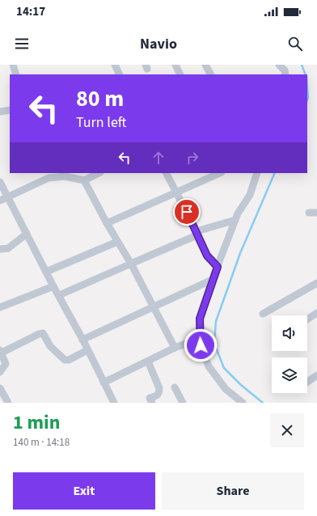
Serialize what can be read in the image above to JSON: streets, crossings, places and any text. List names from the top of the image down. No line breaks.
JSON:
{"page":{"status":"14:17","header":"Navio","turn":["80 m","Turn left"],"heading":["1 min","140 m · 14:18"],"buttons":["Exit","Share"]}}
